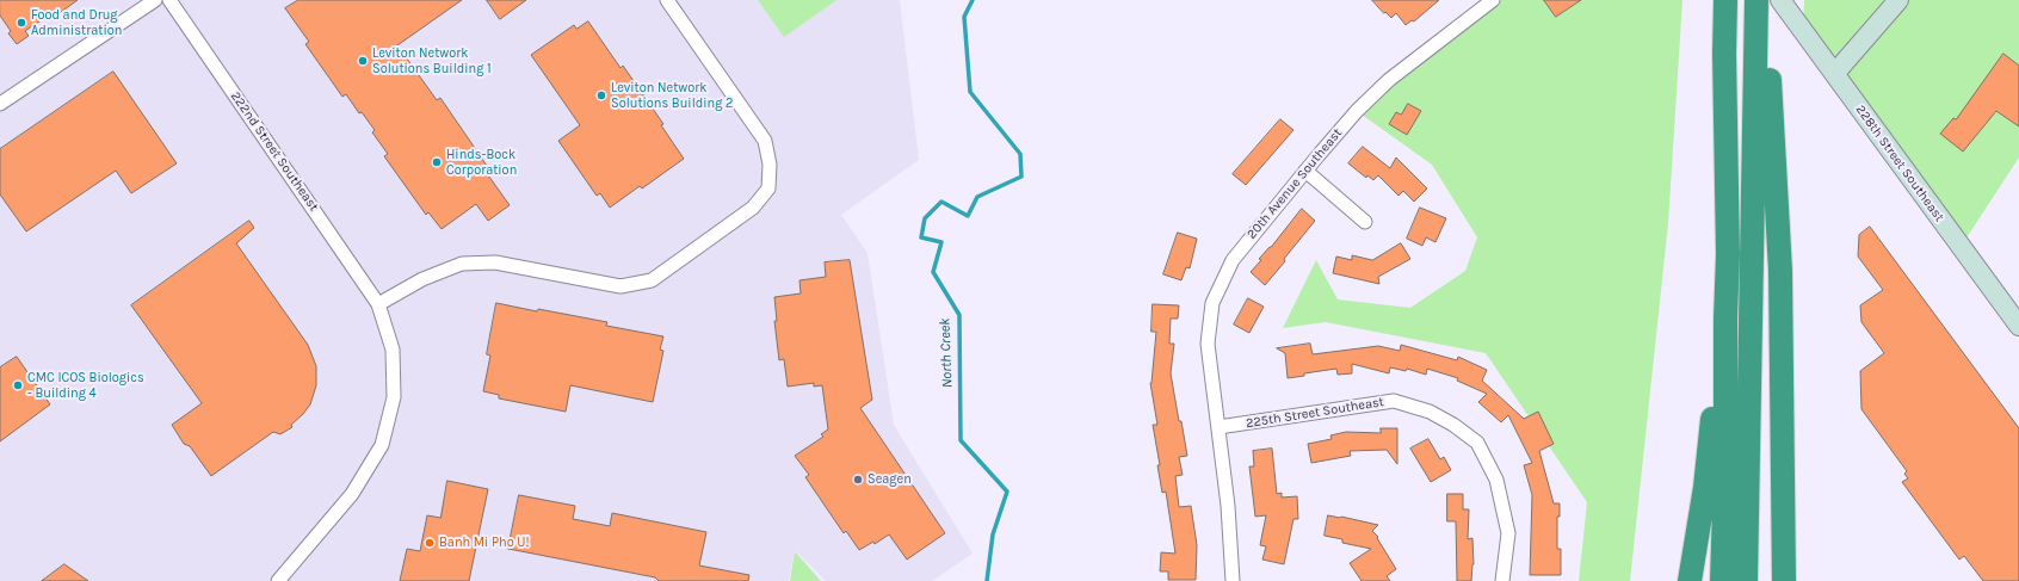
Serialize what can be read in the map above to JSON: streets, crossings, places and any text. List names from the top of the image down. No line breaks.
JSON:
{"streets":{"main road":["228th Street Southeast"],"street":["222nd Street Southeast","20th Avenue Southeast","225th Street Southeast"]},"crossings":[["20th Avenue Southeast","225th Street Southeast"]],"water":["North Creek"],"places":["Food and Drug Administration","Leviton Network Solutions Building 1","Leviton Network Solutions Building 2","Hinds-Bock Corporation","CMC ICOS Biologics - Building 4","Seagen","Banh Mi Pho U!"]}
